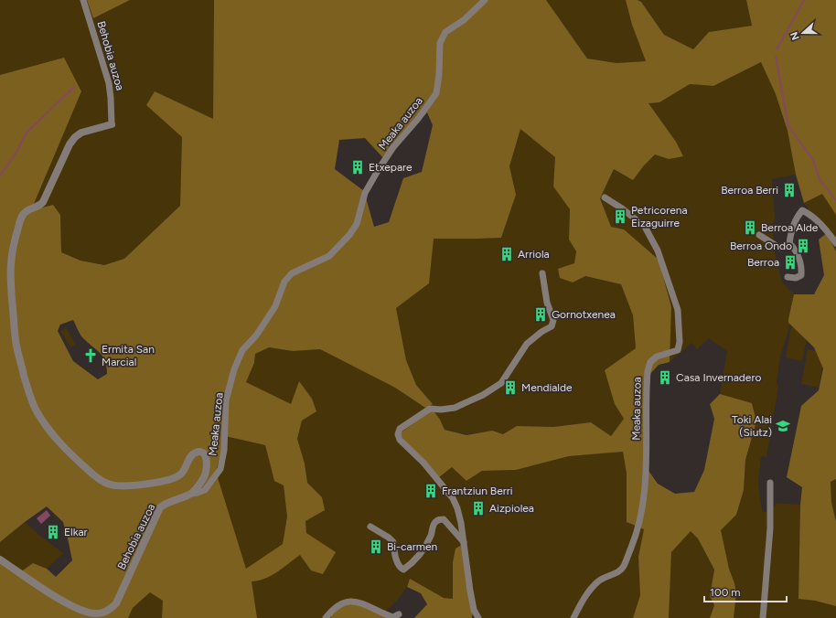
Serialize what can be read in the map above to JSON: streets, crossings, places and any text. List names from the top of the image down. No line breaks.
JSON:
{"streets":{"street":["Behobia auzoa","Meaka auzoa"]},"crossings":[["Behobia auzoa","Meaka auzoa"]],"places":{"building":["Etxepare","Berroa Berri","Petricorena Eizaguirre","Berroa Alde","Berroa Ondo","Arriola","Berroa","Gornotxenea","Casa Invernadero","Mendialde","Frantziun Berri","Aizpiolea","Elkar","Bi-carmen"],"church":["Ermita San Marcial"],"school or university":["Toki Alai (Siutz)"]},"scale_bar":"100 m","north":"left"}
